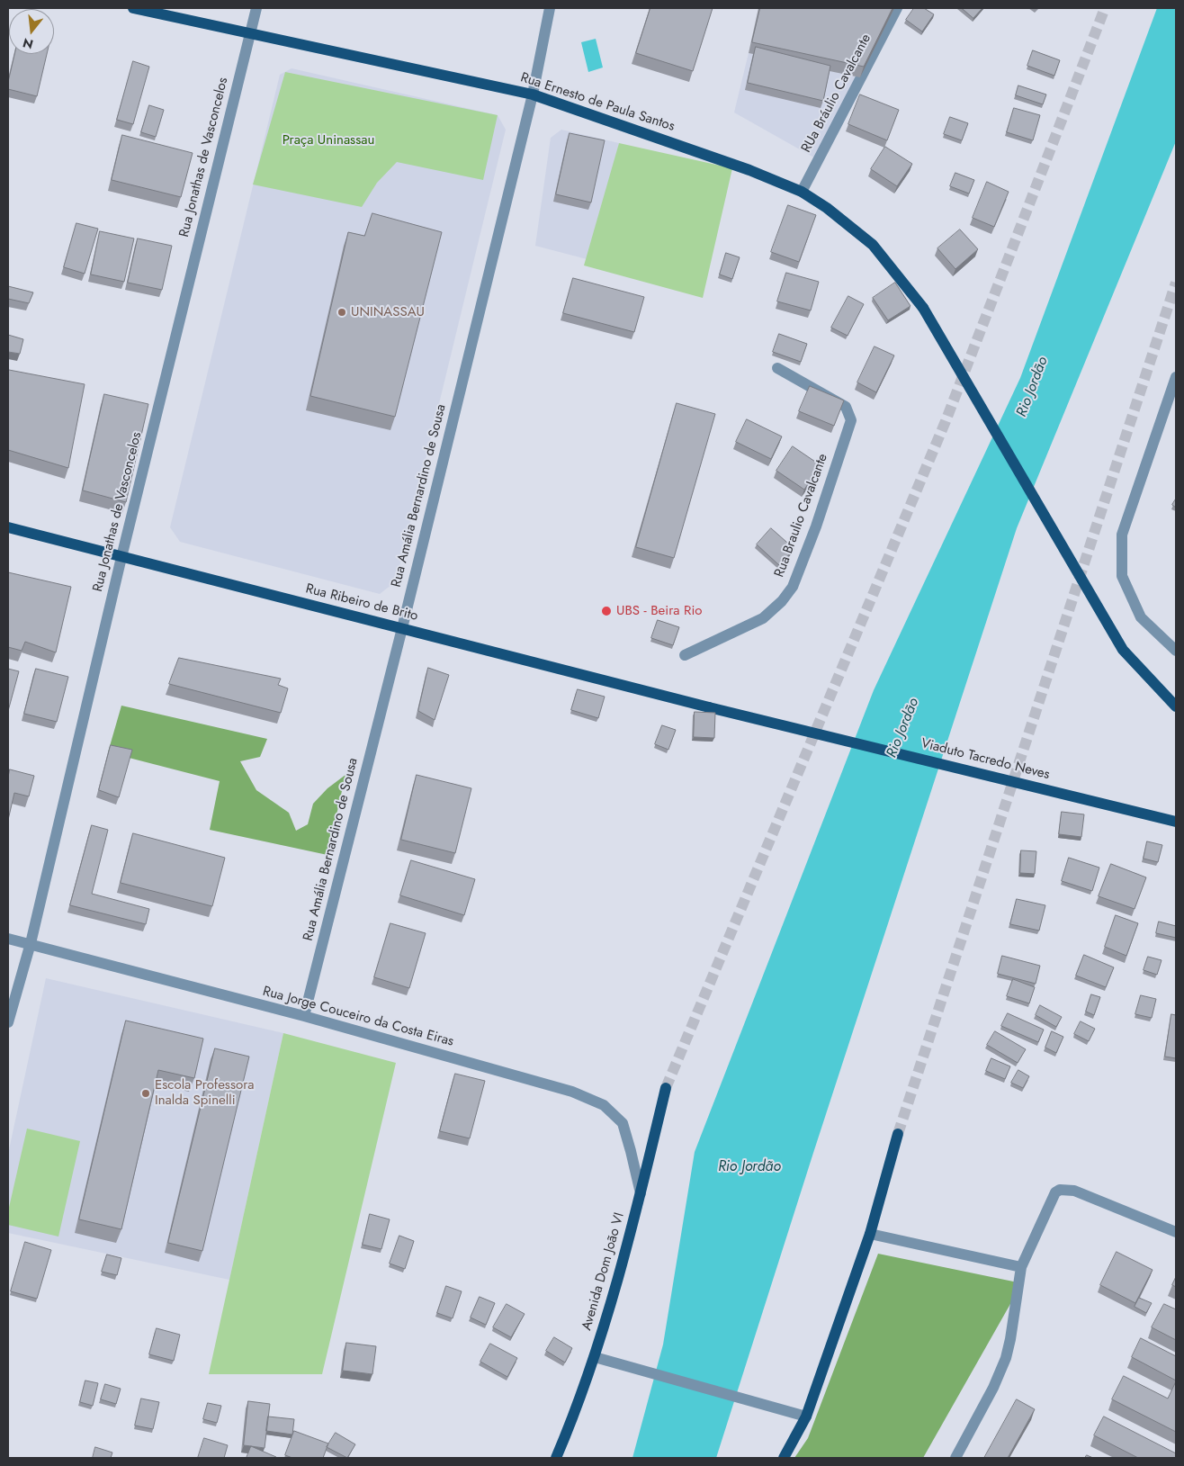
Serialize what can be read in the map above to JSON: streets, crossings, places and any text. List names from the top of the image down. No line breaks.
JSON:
{"streets":{"main road":["Rua Ernesto de Paula Santos","Rua Ribeiro de Brito","Viaduto Tacredo Neves","Avenida Dom João VI"],"street":["RUa Bráulio Cavalcante","Rua Jonathas de Vasconcelos","Rua Amália Bernardino de Sousa","Rua Braulio Cavalcante","Rua Jorge Couceiro da Costa Eiras"]},"crossings":[["RUa Bráulio Cavalcante","Rua Ernesto de Paula Santos"],["Rua Ernesto de Paula Santos","Rua Jonathas de Vasconcelos"],["Rua Ernesto de Paula Santos","Rua Amália Bernardino de Sousa"],["Rua Jonathas de Vasconcelos","Rua Ribeiro de Brito"],["Rua Jonathas de Vasconcelos","Rua Jorge Couceiro da Costa Eiras"],["Rua Amália Bernardino de Sousa","Rua Ribeiro de Brito"],["Rua Amália Bernardino de Sousa","Rua Jorge Couceiro da Costa Eiras"],["Rua Ribeiro de Brito","Viaduto Tacredo Neves"],["Rua Jorge Couceiro da Costa Eiras","Avenida Dom João VI"]],"water":["Rio Jordão"],"parks":["Praça Uninassau"],"places":["UNINASSAU","UBS - Beira Rio","Escola Professora Inalda Spinelli"],"north":"bottom"}
